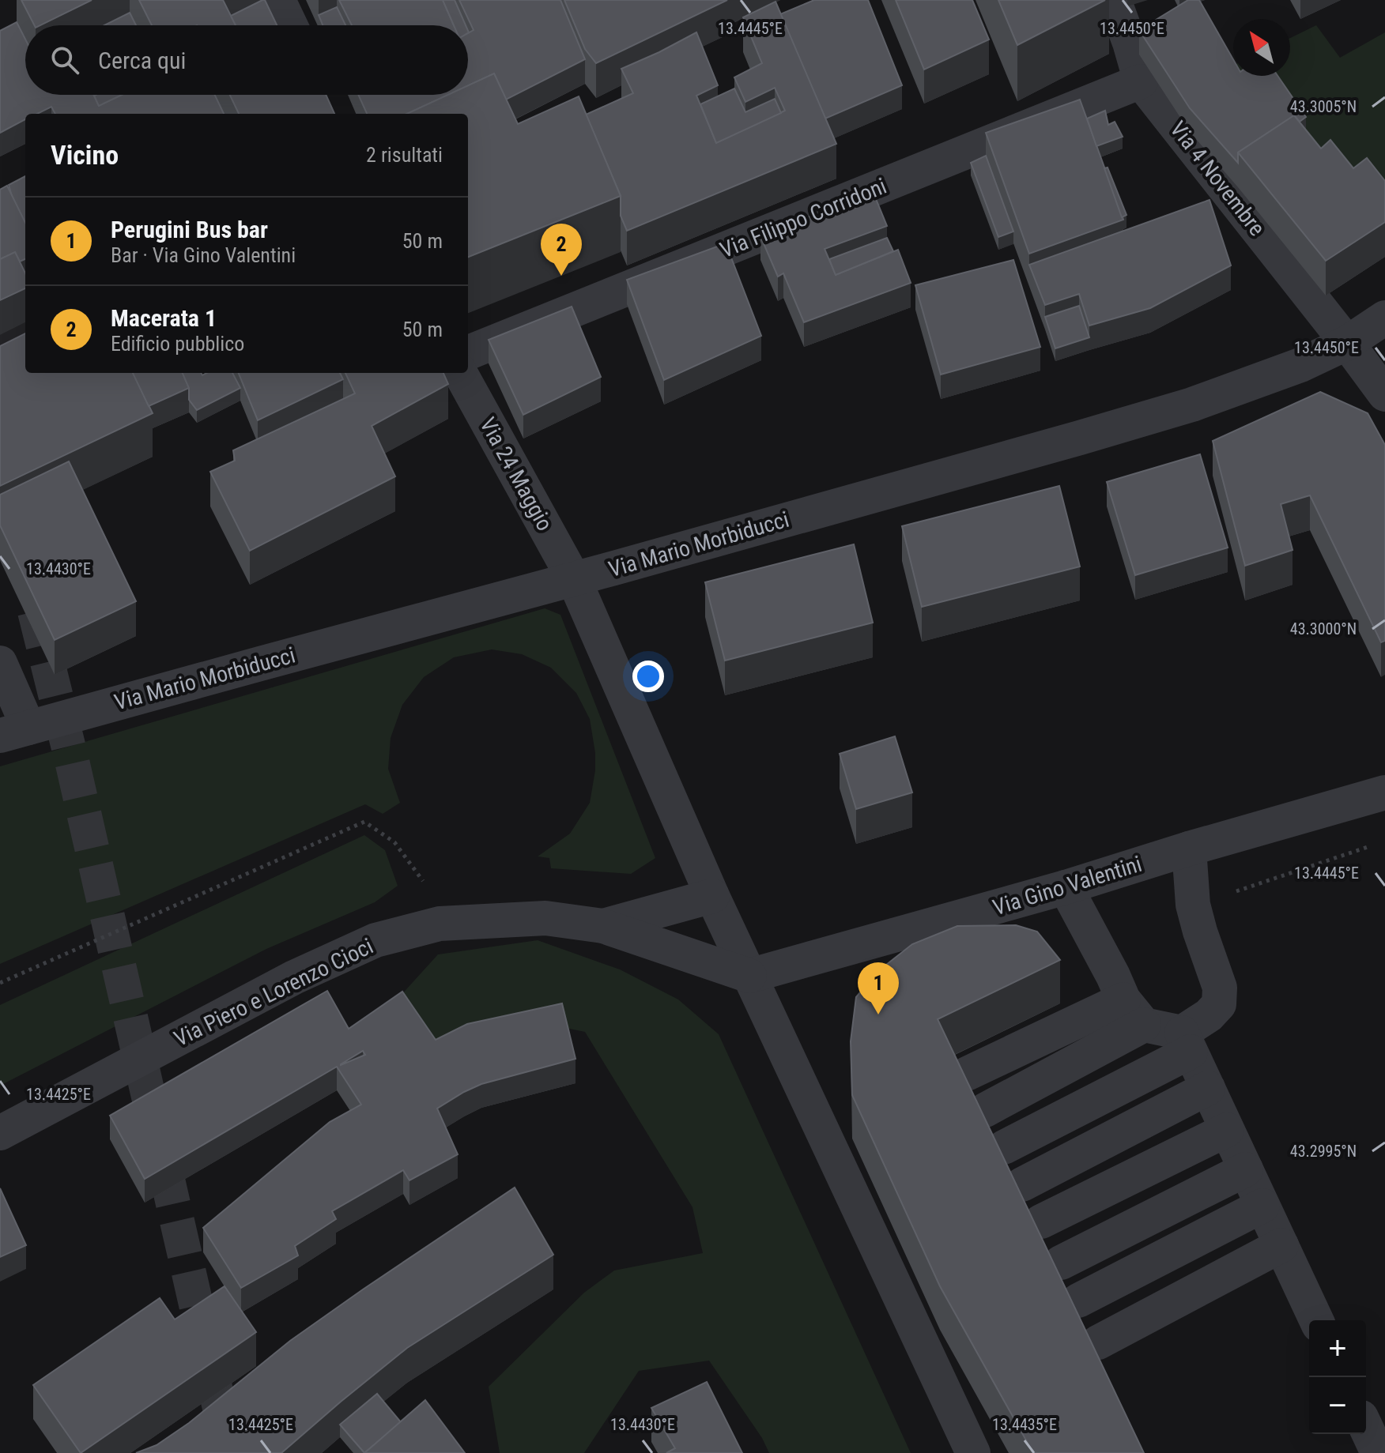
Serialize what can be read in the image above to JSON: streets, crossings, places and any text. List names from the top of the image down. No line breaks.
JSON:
{"streets":{"street":["Via 4 Novembre","Via Filippo Corridoni","Via 24 Maggio","Via Mario Morbiducci","Via Gino Valentini","Via Piero e Lorenzo Cioci"]},"crossings":[["Via 4 Novembre","Via Filippo Corridoni"],["Via 4 Novembre","Via Mario Morbiducci"],["Via 24 Maggio","Via Mario Morbiducci"],["Via Gino Valentini","Via Piero e Lorenzo Cioci"]],"north":"top left","page":{"search":"Cerca qui","heading":["Vicino","2 risultati"],"list":[{"mark":"1","name":"Perugini Bus bar","note":"Bar · Via Gino Valentini","value":"50 m"},{"mark":"2","name":"Macerata 1","note":"Edificio pubblico","value":"50 m"}],"pins":["2","1"],"map_buttons":["+","−"]},"coordinates":["13.4445°E","13.4450°E","43.3005°N","13.4430°E","43.3000°N","13.4425°E","43.2995°N","13.4435°E"]}
